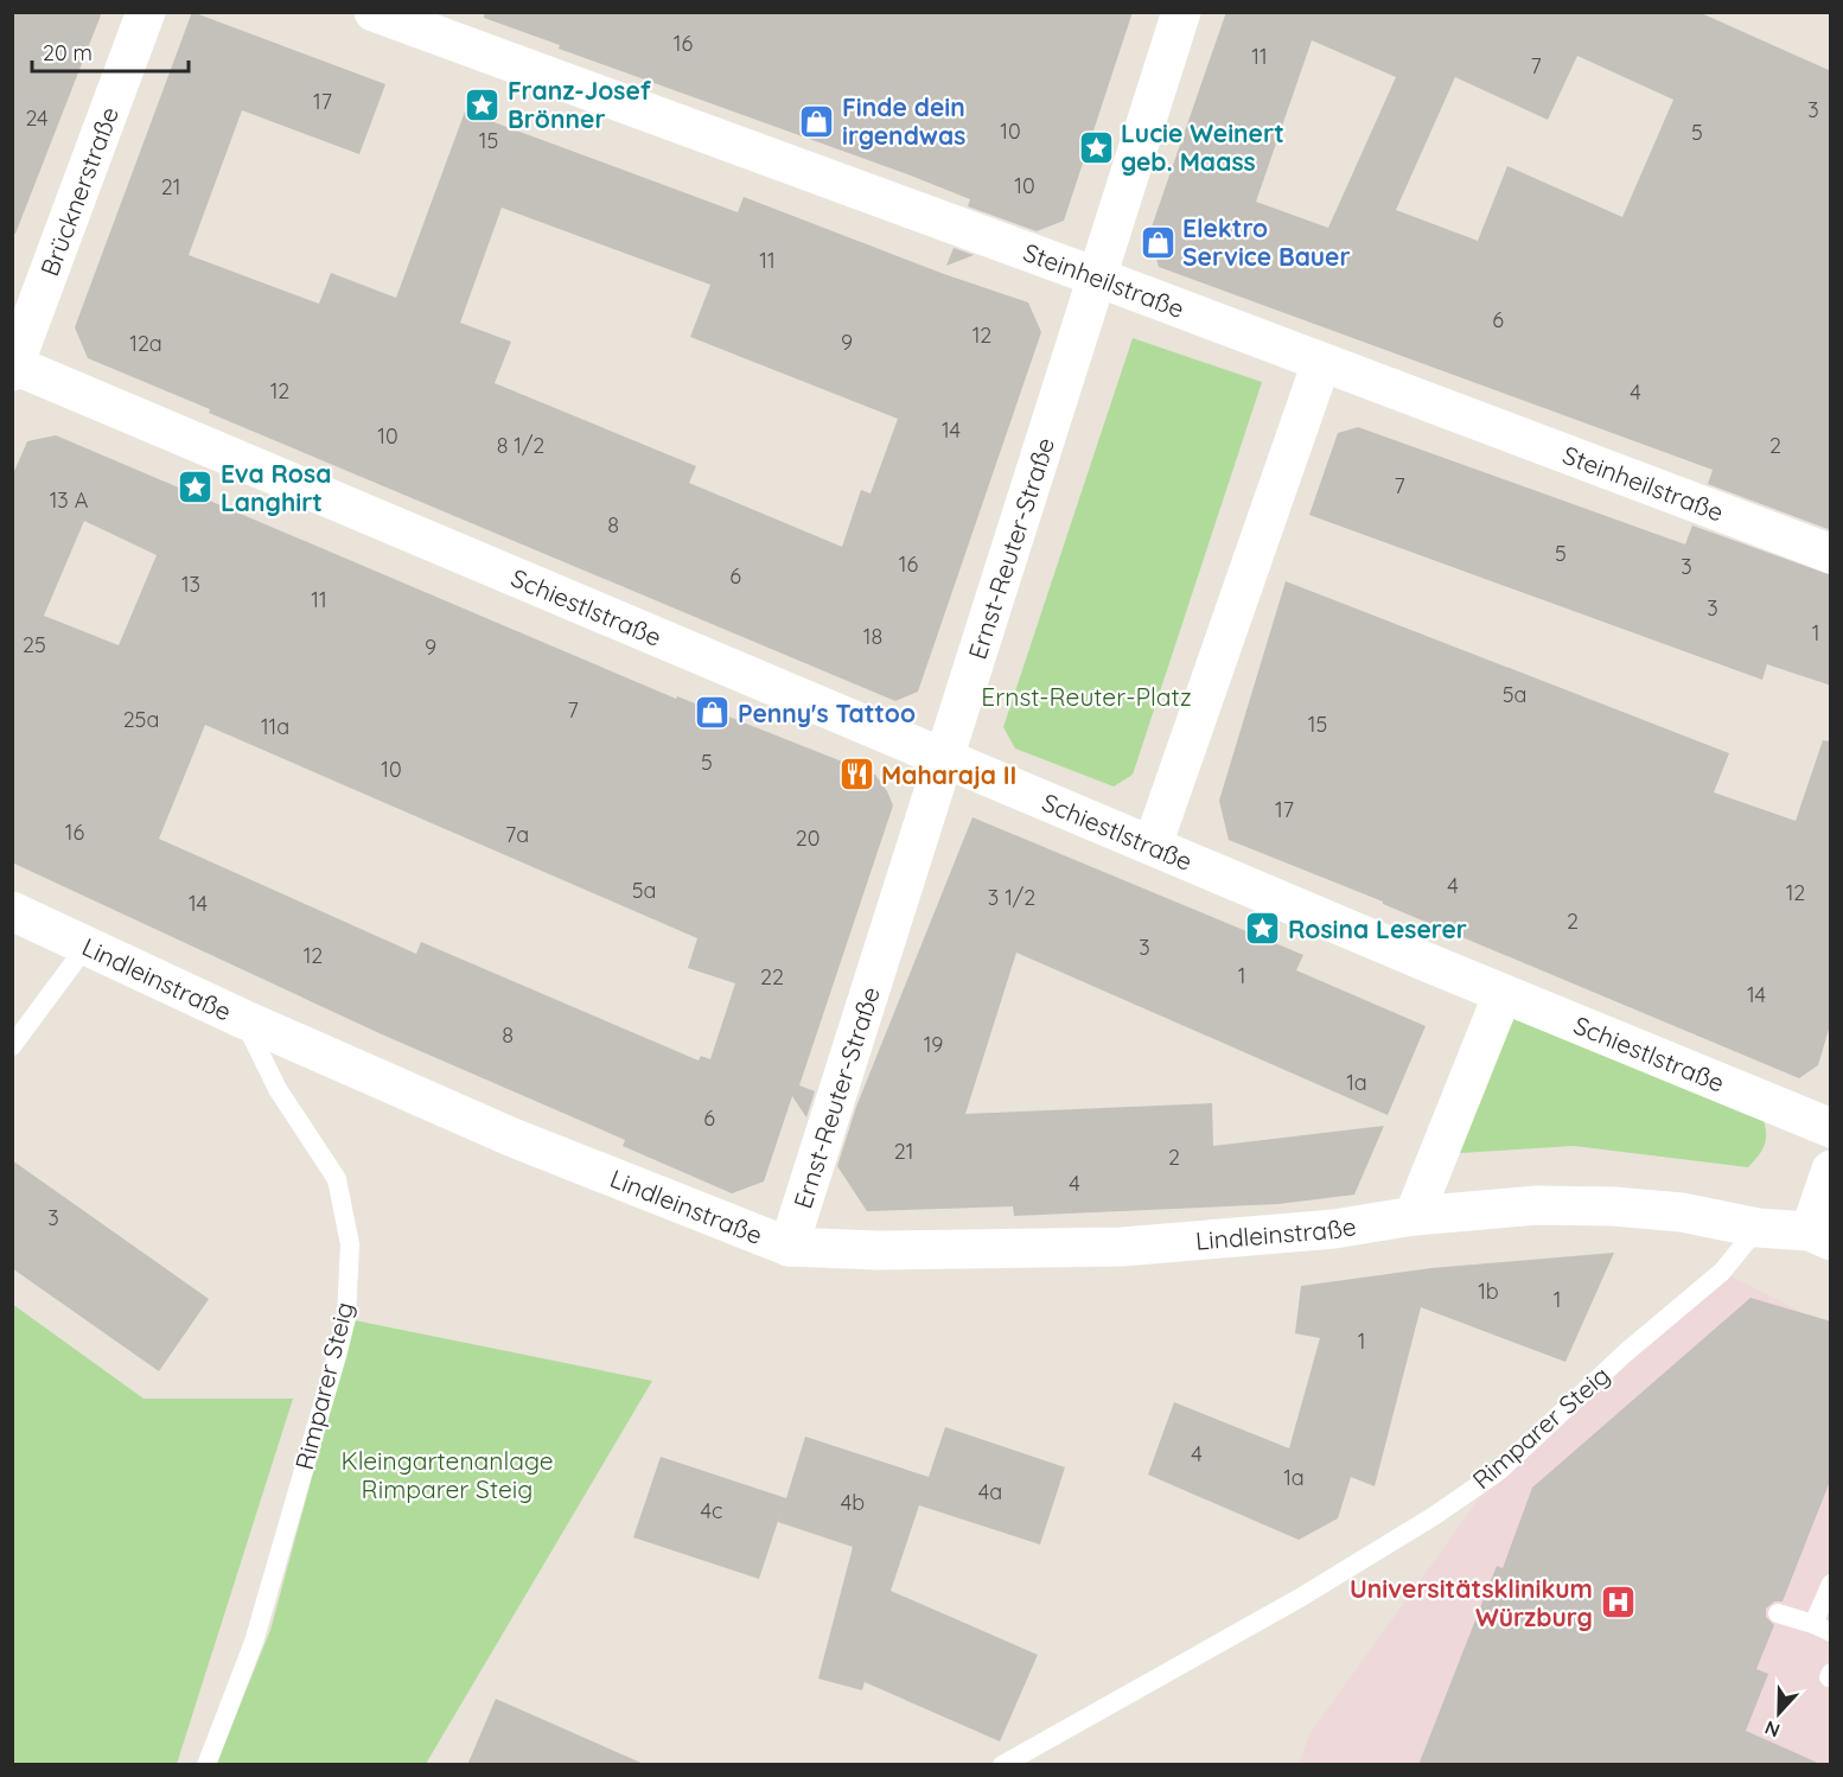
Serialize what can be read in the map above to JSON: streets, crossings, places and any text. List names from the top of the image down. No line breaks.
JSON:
{"streets":{"street":["Brücknerstraße","Steinheilstraße","Ernst-Reuter-Straße","Schiestlstraße","Lindleinstraße"],"lane":["Rimparer Steig"]},"crossings":[["Brücknerstraße","Schiestlstraße"],["Steinheilstraße","Ernst-Reuter-Straße"],["Ernst-Reuter-Straße","Schiestlstraße"],["Ernst-Reuter-Straße","Lindleinstraße"],["Lindleinstraße","Rimparer Steig"]],"parks":["Ernst-Reuter-Platz","Kleingartenanlage Rimparer Steig"],"places":{"place":["Franz-Josef Brönner","Lucie Weinert geb. Maass","Eva Rosa Langhirt","Rosina Leserer"],"shop":["Finde dein irgendwas","Elektro Service Bauer","Penny's Tattoo"],"restaurant":["Maharaja II"],"hospital":["Universitätsklinikum Würzburg"]},"house_numbers":["16","11","7","17","3","24","10","5","15","10","21","11","6","12","9","12a","12","4","14","10","8 1/2","2","7","13 A","8","5","16","3","6","13","11","3","1","18","25","9","5a","7","25a","15","11a","5","10","17","16","7a","20","4","5a","12","3 1/2","14","2","3","12","1","22","14","8","19","1a","6","21","2","4","3","1b","1","1","4","1a","4a","4b","4c"],"scale_bar":"20 m","north":"bottom"}
